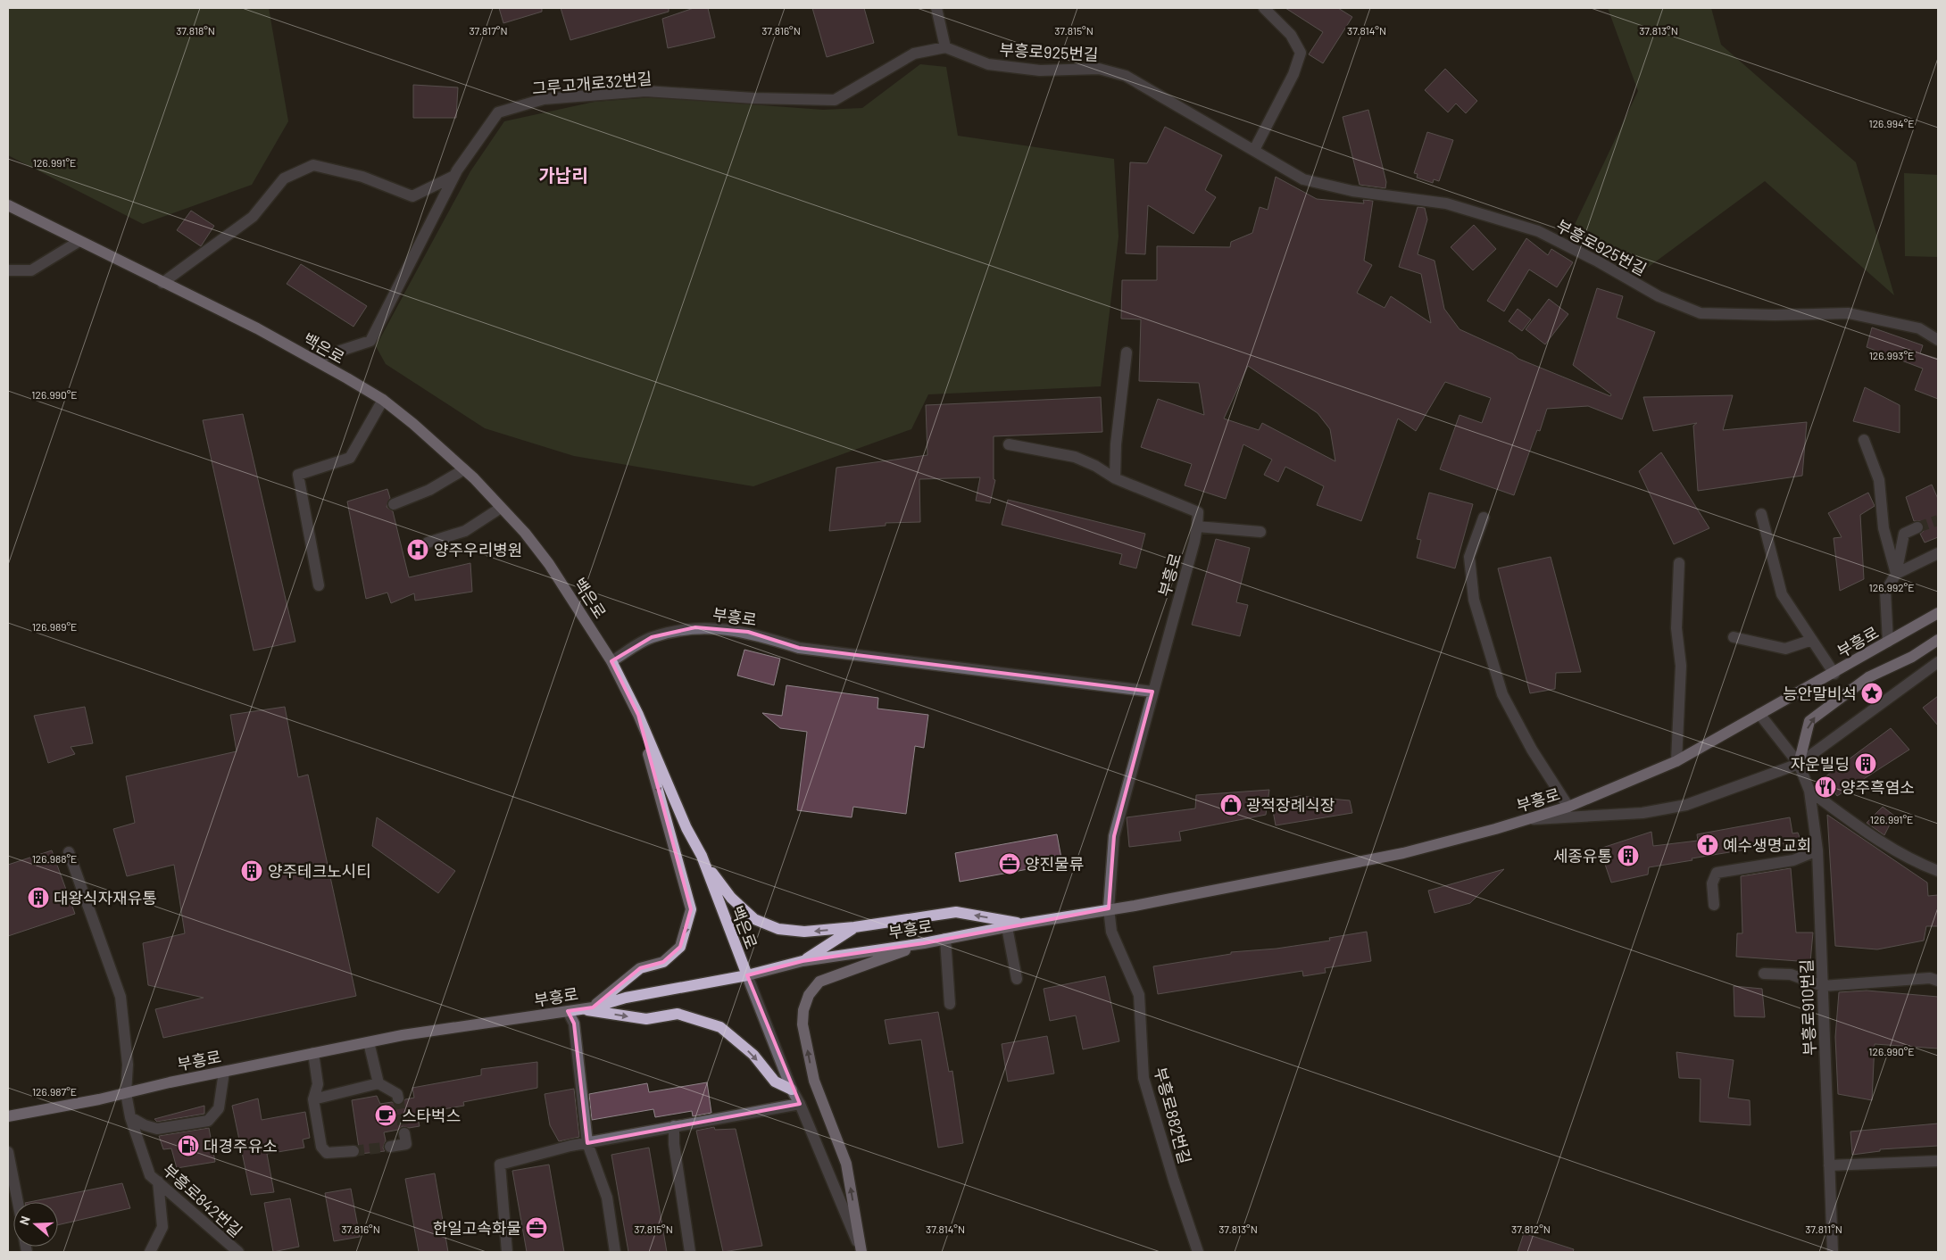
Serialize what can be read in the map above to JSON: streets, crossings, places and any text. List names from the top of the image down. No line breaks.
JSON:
{"streets":{"main road":["백은로","부흥로"],"street":["부흥로925번길","그루고개로32번길","부흥로910번길","부흥로882번길","부흥로842번길"]},"crossings":[["부흥로925번길","그루고개로32번길"],["그루고개로32번길","백은로"],["백은로","부흥로"],["부흥로","부흥로910번길"],["부흥로","부흥로882번길"],["부흥로","부흥로842번길"]],"districts":["가납리"],"places":{"hospital":["양주우리병원"],"place":["능안말비석"],"building":["자운빌딩","세종유통","양주테크노시티","대왕식자재유통"],"restaurant":["양주흑염소"],"shop":["광적장례식장"],"church":["예수생명교회"],"office":["양진물류","한일고속화물"],"cafe":["스타벅스"],"fuel station":["대경주유소"]},"north":"left","coordinates":["37.818°N","37.817°N","37.816°N","37.815°N","37.814°N","37.813°N","126.994°E","126.991°E","126.993°E","126.990°E","126.992°E","126.989°E","126.988°E","126.987°E","37.812°N","37.811°N"]}
